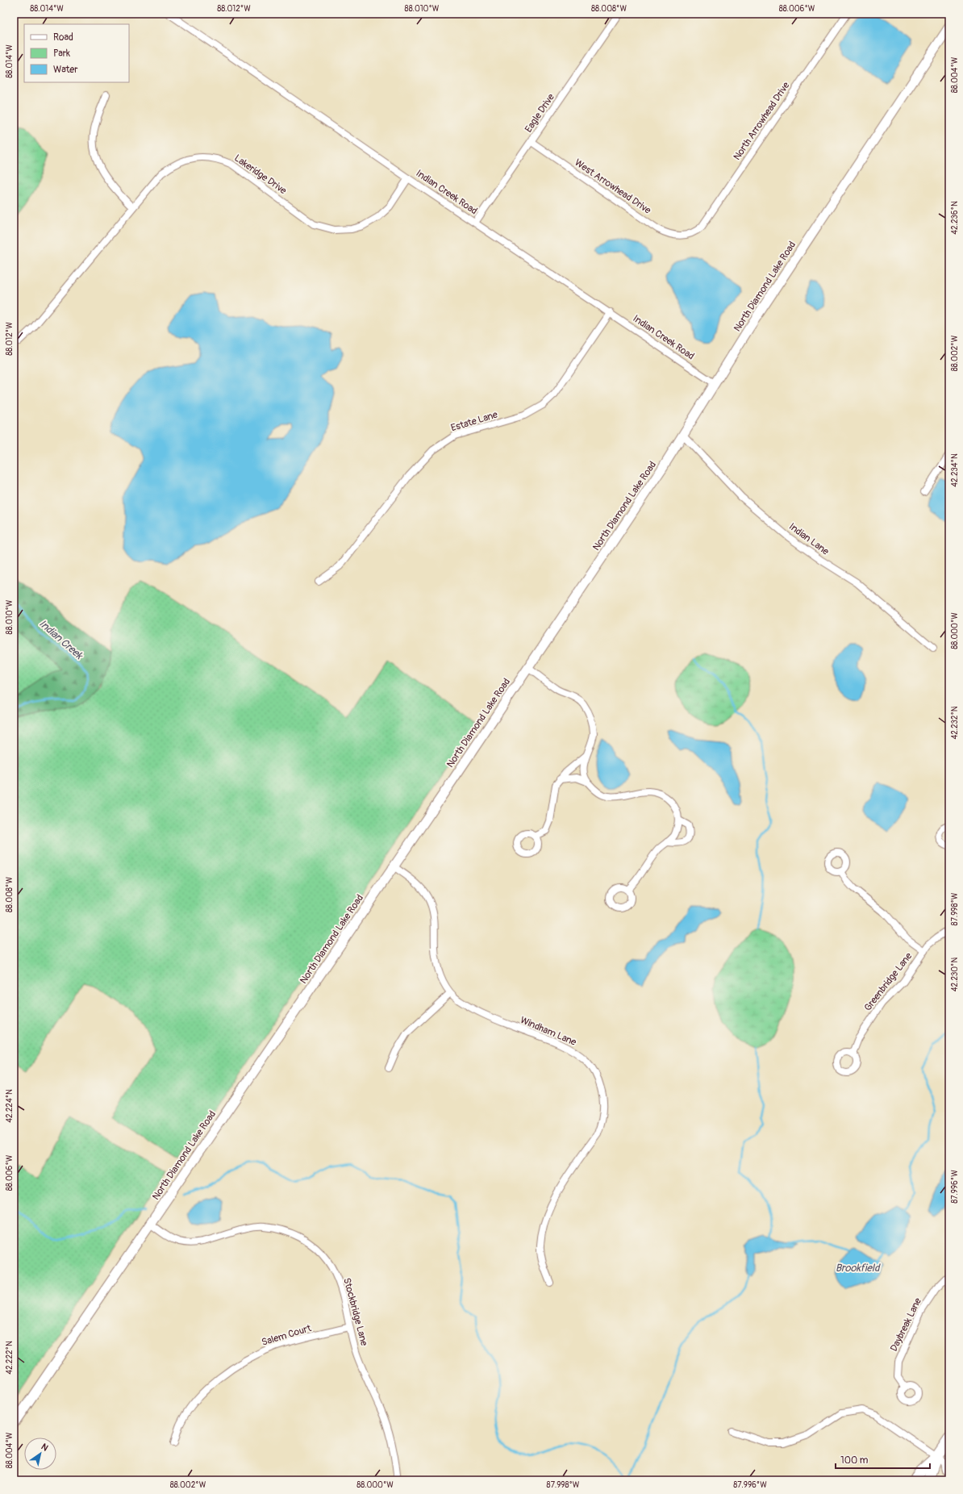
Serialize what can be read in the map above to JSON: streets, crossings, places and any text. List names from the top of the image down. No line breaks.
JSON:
{"streets":{"street":["Eagle Drive","North Arrowhead Drive","Lakeridge Drive","West Arrowhead Drive","Indian Creek Road","North Diamond Lake Road","Estate Lane","Indian Lane","Greenbridge Lane","Windham Lane","Stockbridge Lane","Daybreak Lane","Salem Court"]},"crossings":[["Eagle Drive","West Arrowhead Drive"],["Eagle Drive","Indian Creek Road"],["North Arrowhead Drive","West Arrowhead Drive"],["Lakeridge Drive","Indian Creek Road"],["Indian Creek Road","North Diamond Lake Road"],["Indian Creek Road","Estate Lane"],["North Diamond Lake Road","Indian Lane"],["North Diamond Lake Road","Windham Lane"],["North Diamond Lake Road","Stockbridge Lane"],["Stockbridge Lane","Salem Court"]],"water":["Indian Creek","Brookfield"],"legend":["Road","Park","Water"],"scale_bar":"100 m","north":"top right","coordinates":["88.014°W","88.012°W","88.010°W","88.008°W","88.006°W","88.004°W","42.236°N","88.002°W","42.234°N","88.000°W","42.232°N","87.998°W","42.230°N","42.224°N","87.996°W","42.222°N"]}
